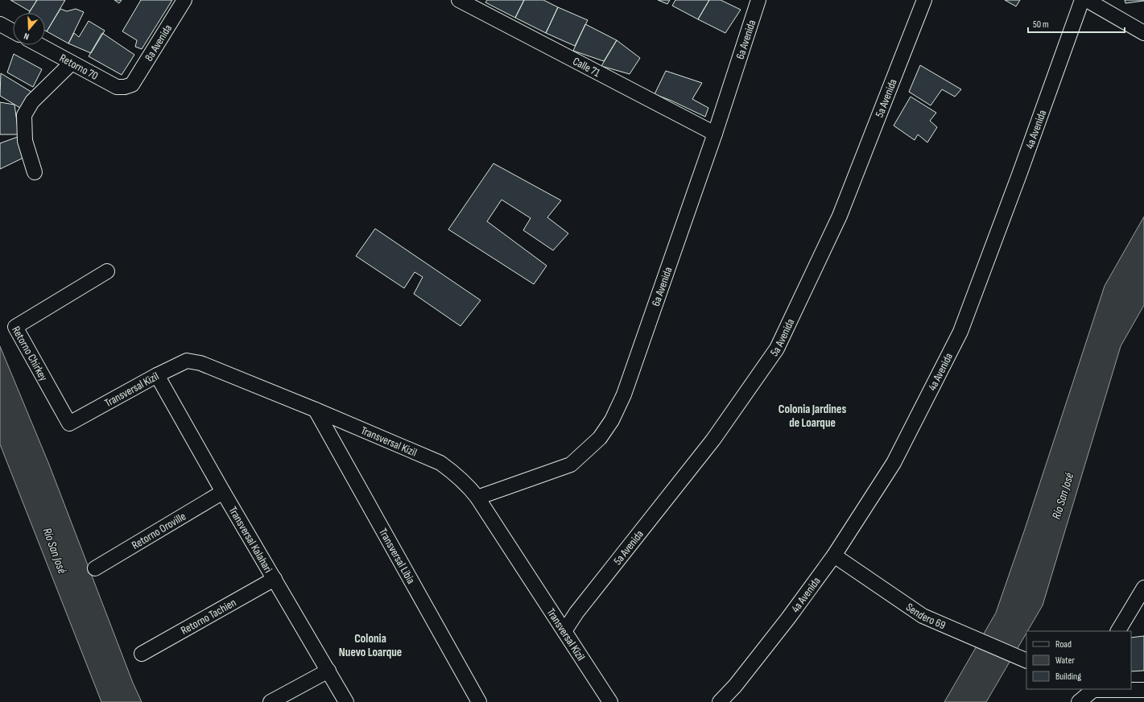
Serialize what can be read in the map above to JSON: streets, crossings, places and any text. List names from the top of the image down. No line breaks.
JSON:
{"streets":{"street":["6a Avenida","8a Avenida","Retorno 70","Calle 71","5a Avenida","4a Avenida","Retorno Chirkey","Transversal Kizil","Retorno Oroville","Transversal Kalahari","Transversal Libia","Sendero 69","Retorno Tachien"]},"crossings":[["6a Avenida","Calle 71"],["6a Avenida","Transversal Kizil"],["8a Avenida","Retorno 70"],["5a Avenida","Transversal Kizil"],["4a Avenida","Sendero 69"],["Retorno Chirkey","Transversal Kizil"],["Transversal Kizil","Transversal Kalahari"],["Transversal Kizil","Transversal Libia"],["Retorno Oroville","Transversal Kalahari"],["Transversal Kalahari","Retorno Tachien"]],"districts":["Colonia Jardines de Loarque","Colonia Nuevo Loarque"],"water":["Río San José"],"legend":["Road","Water","Building"],"scale_bar":"50 m","north":"bottom"}
